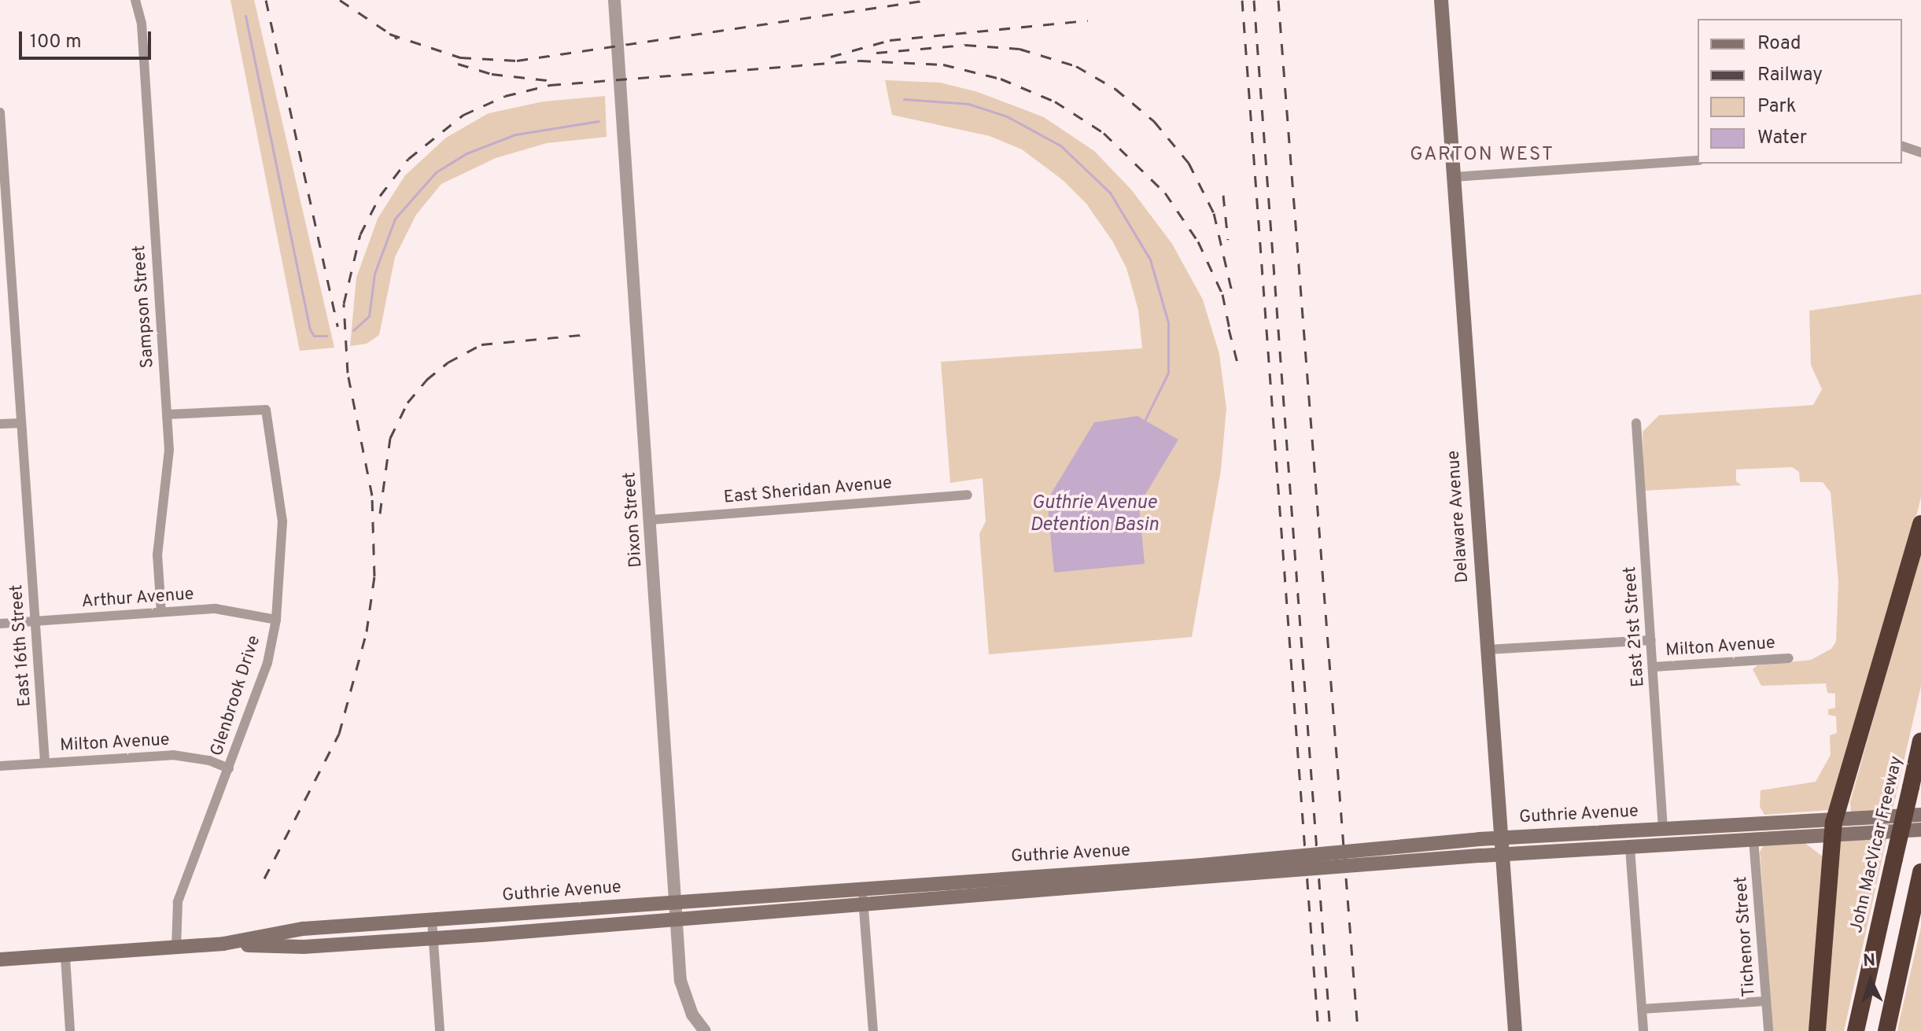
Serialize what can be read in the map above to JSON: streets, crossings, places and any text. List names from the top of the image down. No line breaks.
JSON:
{"streets":{"highway":["John MacVicar Freeway"],"main road":["Delaware Avenue","Guthrie Avenue"],"street":["Sampson Street","East Sheridan Avenue","Dixon Street","Arthur Avenue","East 21st Street","East 16th Street","Milton Avenue","Glenbrook Drive","Tichenor Street"]},"crossings":[["Sampson Street","Arthur Avenue"],["Sampson Street","Glenbrook Drive"],["East Sheridan Avenue","Dixon Street"],["Delaware Avenue","Milton Avenue"],["Delaware Avenue","Guthrie Avenue"],["Dixon Street","Guthrie Avenue"],["Arthur Avenue","East 16th Street"],["Arthur Avenue","Glenbrook Drive"],["East 21st Street","Milton Avenue"],["East 21st Street","Guthrie Avenue"],["East 16th Street","Milton Avenue"],["Milton Avenue","Glenbrook Drive"],["Glenbrook Drive","Guthrie Avenue"],["Guthrie Avenue","Tichenor Street"]],"districts":["GARTON WEST"],"water":["Guthrie Avenue Detention Basin"],"legend":["Road","Railway","Park","Water"],"scale_bar":"100 m","north":"top"}
